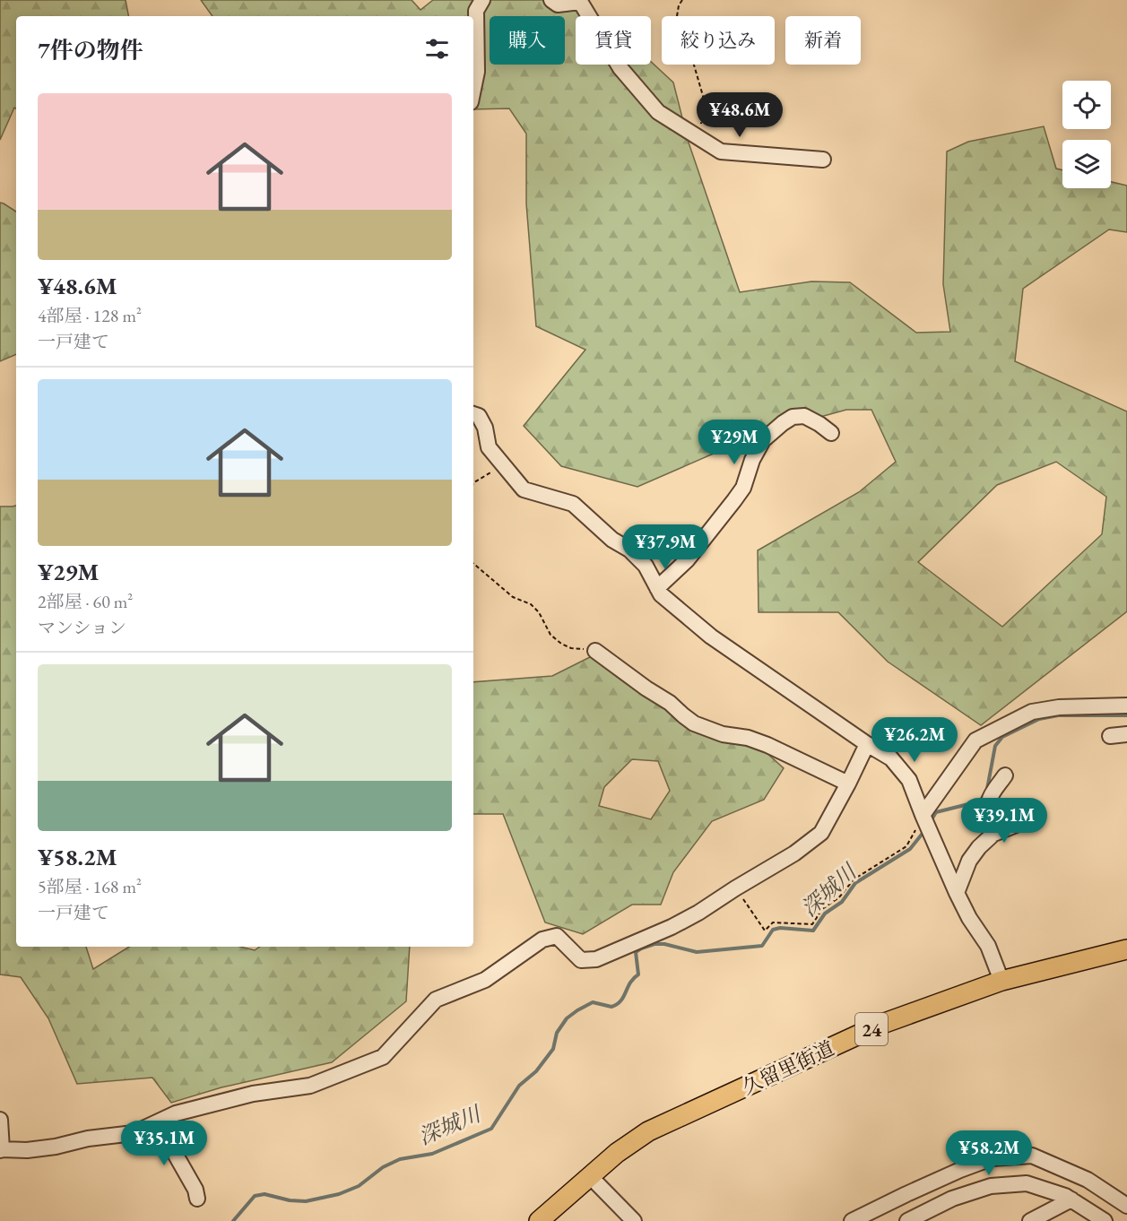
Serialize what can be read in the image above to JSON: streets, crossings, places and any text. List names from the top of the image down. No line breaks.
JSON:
{"streets":{"main road":["24","久留里街道"]},"water":["深城川"],"page":{"chip":["購入","賃貸","絞り込み","新着"],"heading":"7件の物件","list":[{"name":"¥48.6M","note":"4部屋 · 128 m² · 一戸建て"},{"name":"¥29M","note":"2部屋 · 60 m² · マンション"},{"name":"¥58.2M","note":"5部屋 · 168 m² · 一戸建て"}],"price":["¥48.6M","¥29M","¥37.9M","¥26.2M","¥39.1M","¥35.1M","¥58.2M"]}}
